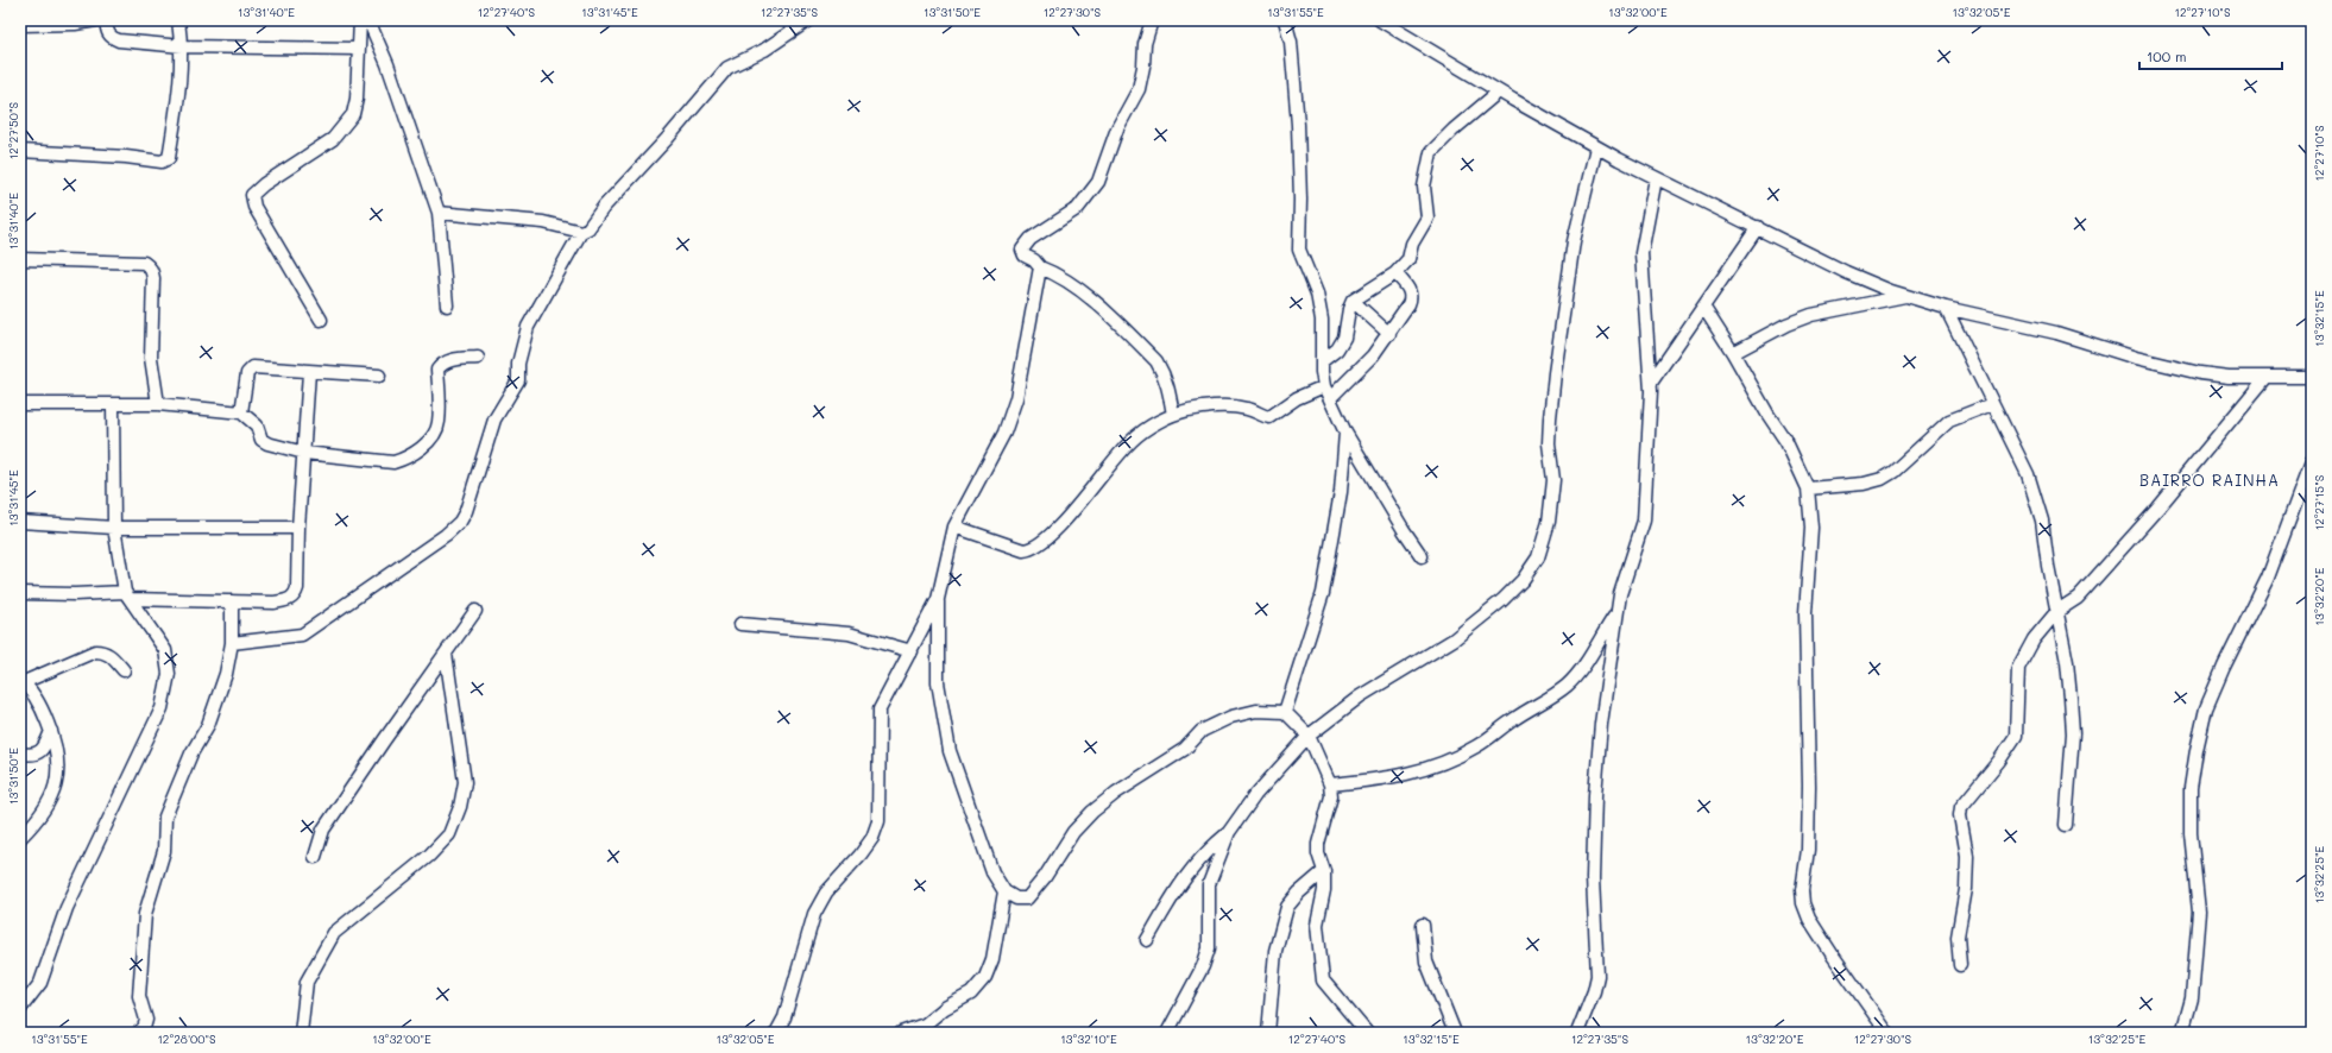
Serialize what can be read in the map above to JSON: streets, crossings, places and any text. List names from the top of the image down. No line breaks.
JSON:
{"districts":["BAIRRO RAINHA"],"scale_bar":"100 m","coordinates":["13°31'40\"E","12°27'40\"S","13°31'45\"E","12°27'35\"S","13°31'50\"E","12°27'30\"S","13°31'55\"E","13°32'00\"E","13°32'05\"E","12°27'10\"S","12°27'50\"S","13°32'15\"E","12°27'15\"S","13°32'20\"E","13°32'25\"E","12°28'00\"S","13°32'10\"E"]}
